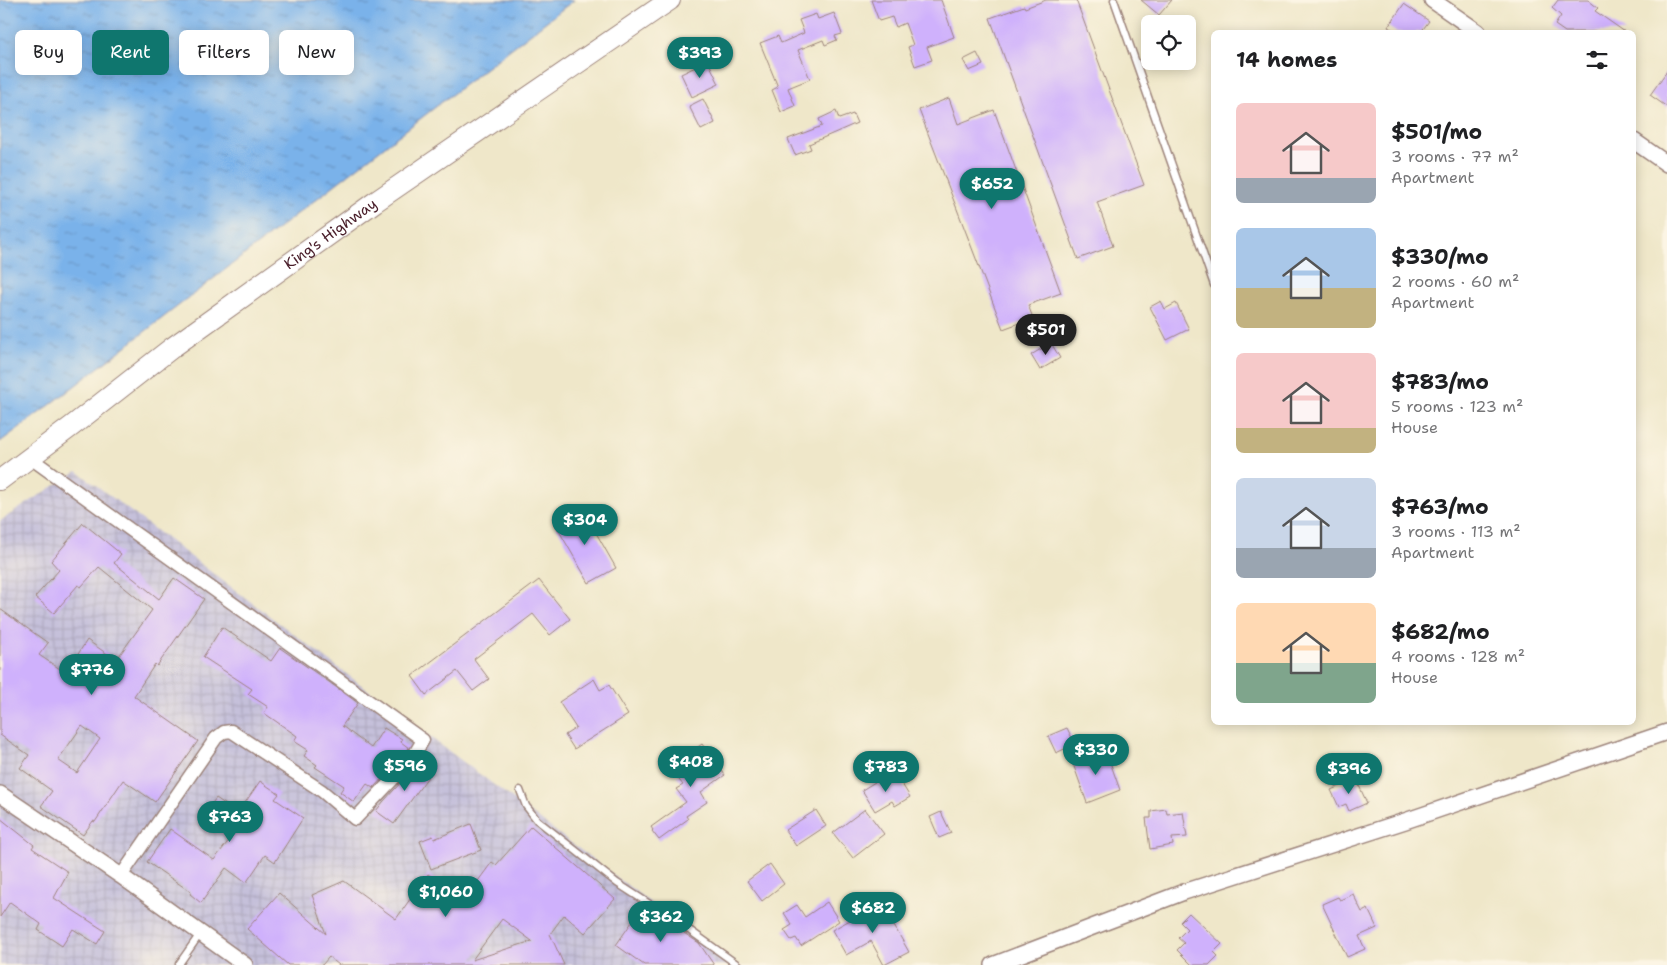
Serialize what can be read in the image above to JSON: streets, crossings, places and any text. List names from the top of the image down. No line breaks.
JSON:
{"streets":{"highway":["King's Highway"]},"page":{"chip":["Buy","Rent","Filters","New"],"heading":"14 homes","price":["$393","$652","$501","$304","$776","$330","$408","$596","$783","$396","$763","$1,060","$682","$362"],"list":[{"name":"$501/mo","note":"3 rooms · 77 m² · Apartment"},{"name":"$330/mo","note":"2 rooms · 60 m² · Apartment"},{"name":"$783/mo","note":"5 rooms · 123 m² · House"},{"name":"$763/mo","note":"3 rooms · 113 m² · Apartment"},{"name":"$682/mo","note":"4 rooms · 128 m² · House"}]}}
